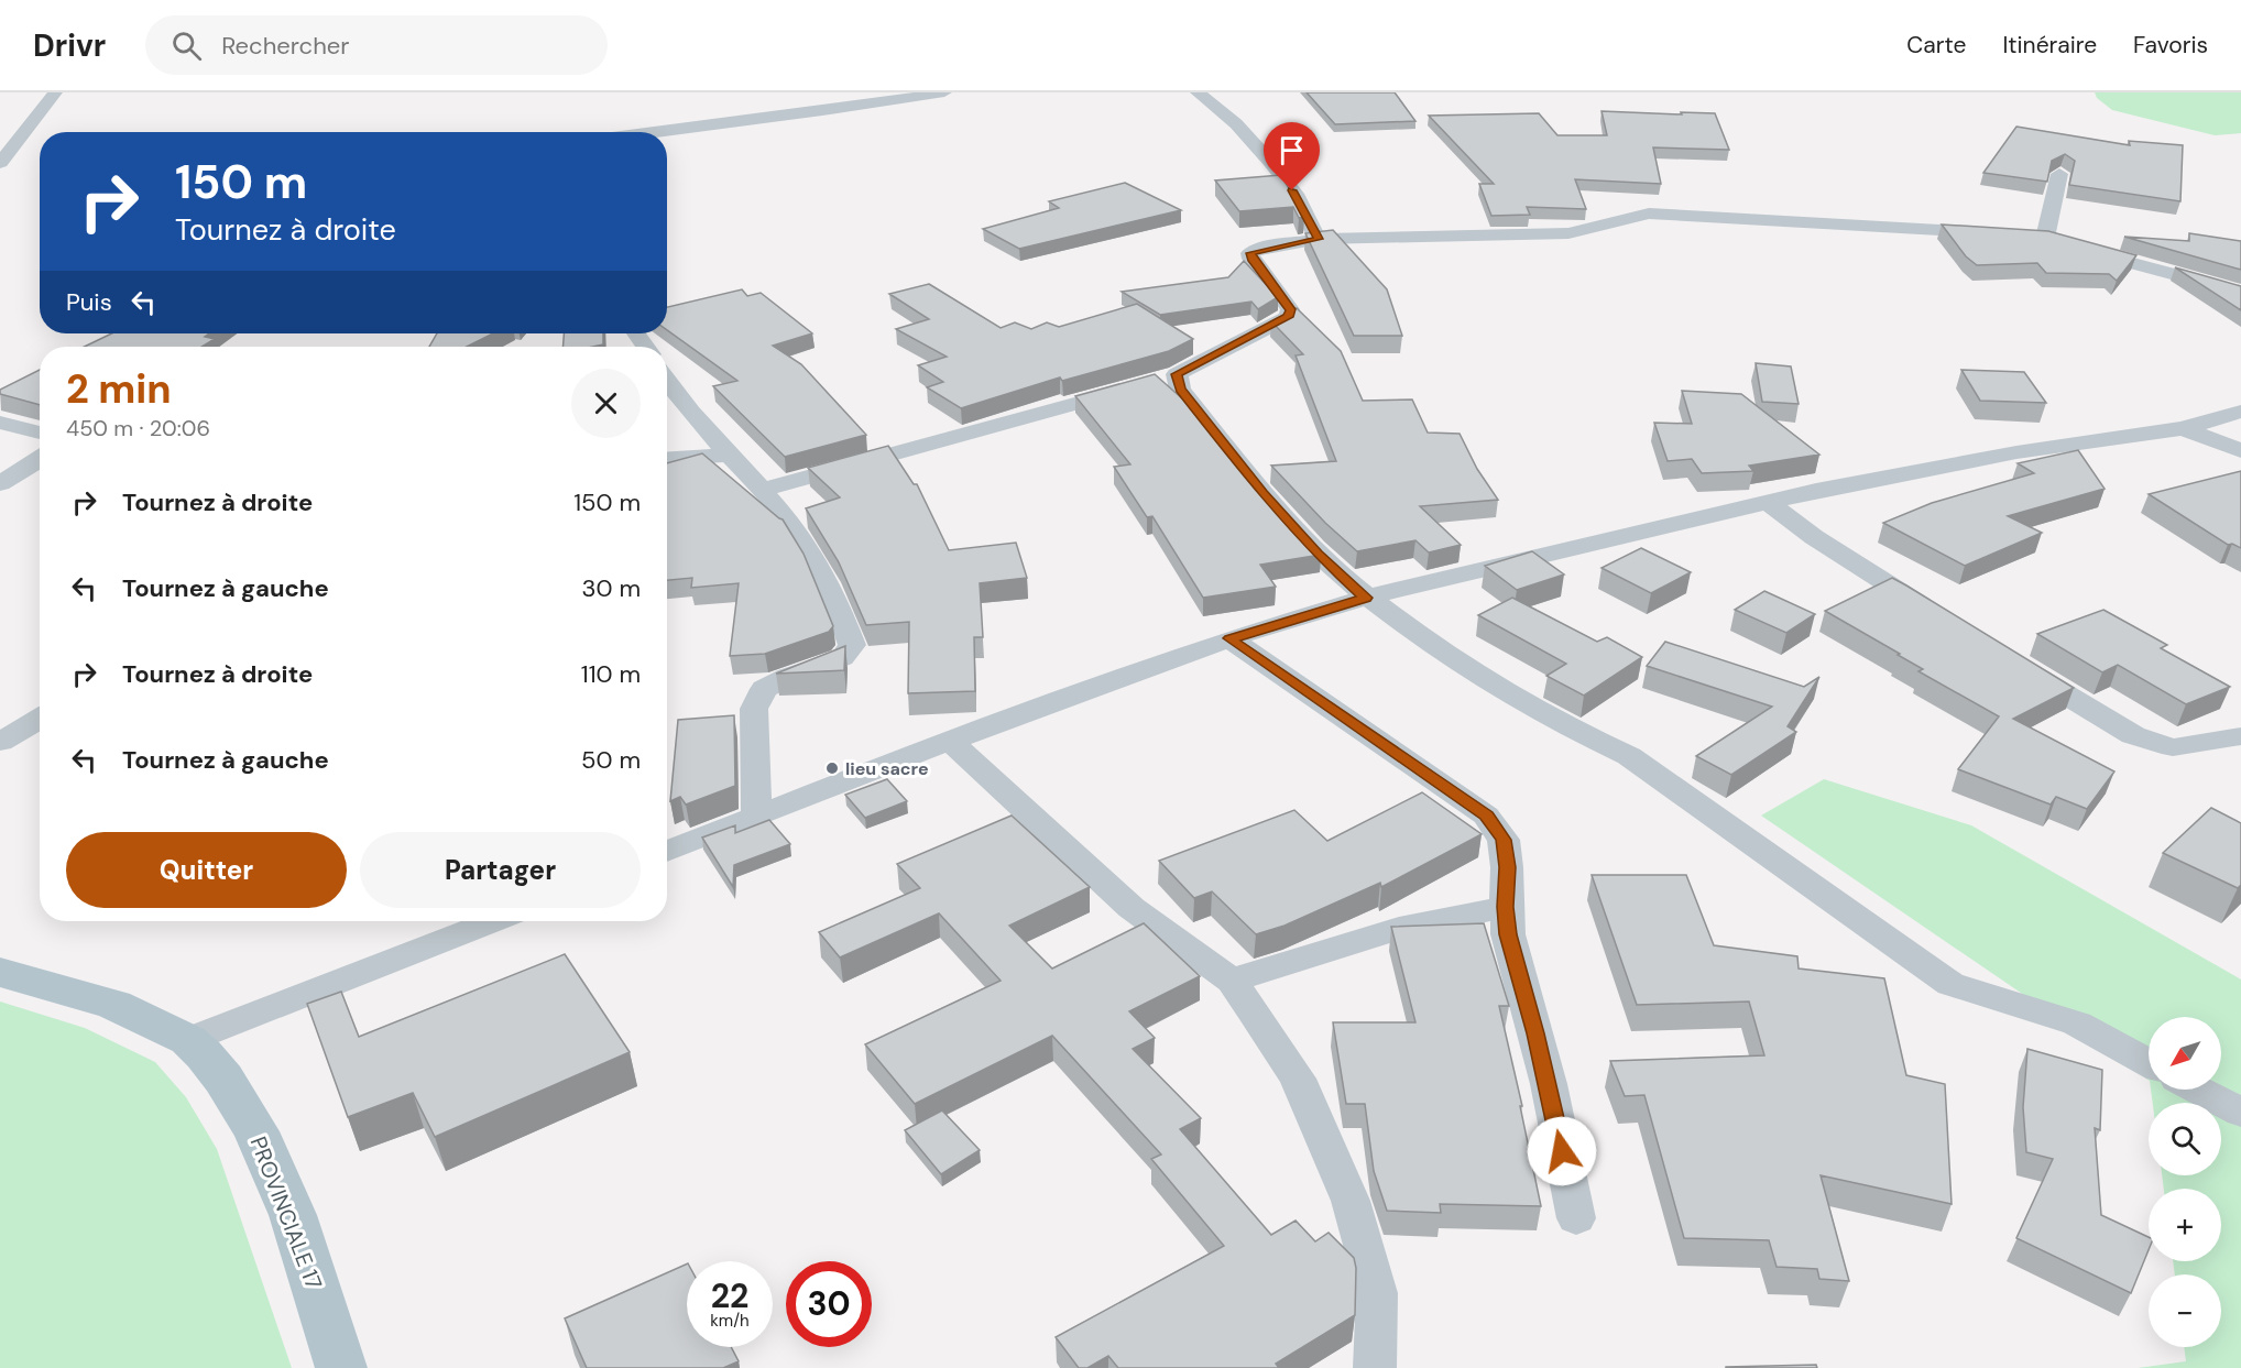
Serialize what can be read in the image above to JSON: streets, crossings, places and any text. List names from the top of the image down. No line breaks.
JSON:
{"streets":{"main road":["PROVINCIALE 17"]},"places":["lieu sacre"],"north":"bottom left","page":{"header":"Drivr","search":"Rechercher","nav":["Carte","Itinéraire","Favoris"],"turn":["150 m","Tournez à droite"],"then":"Puis","heading":["2 min","450 m · 20:06"],"list":[{"name":"Tournez à droite","value":"150 m"},{"name":"Tournez à gauche","value":"30 m"},{"name":"Tournez à droite","value":"110 m"},{"name":"Tournez à gauche","value":"50 m"}],"buttons":["Quitter","Partager"],"map_buttons":["+","−"],"speed":"22 km/h","limit":"30"}}
